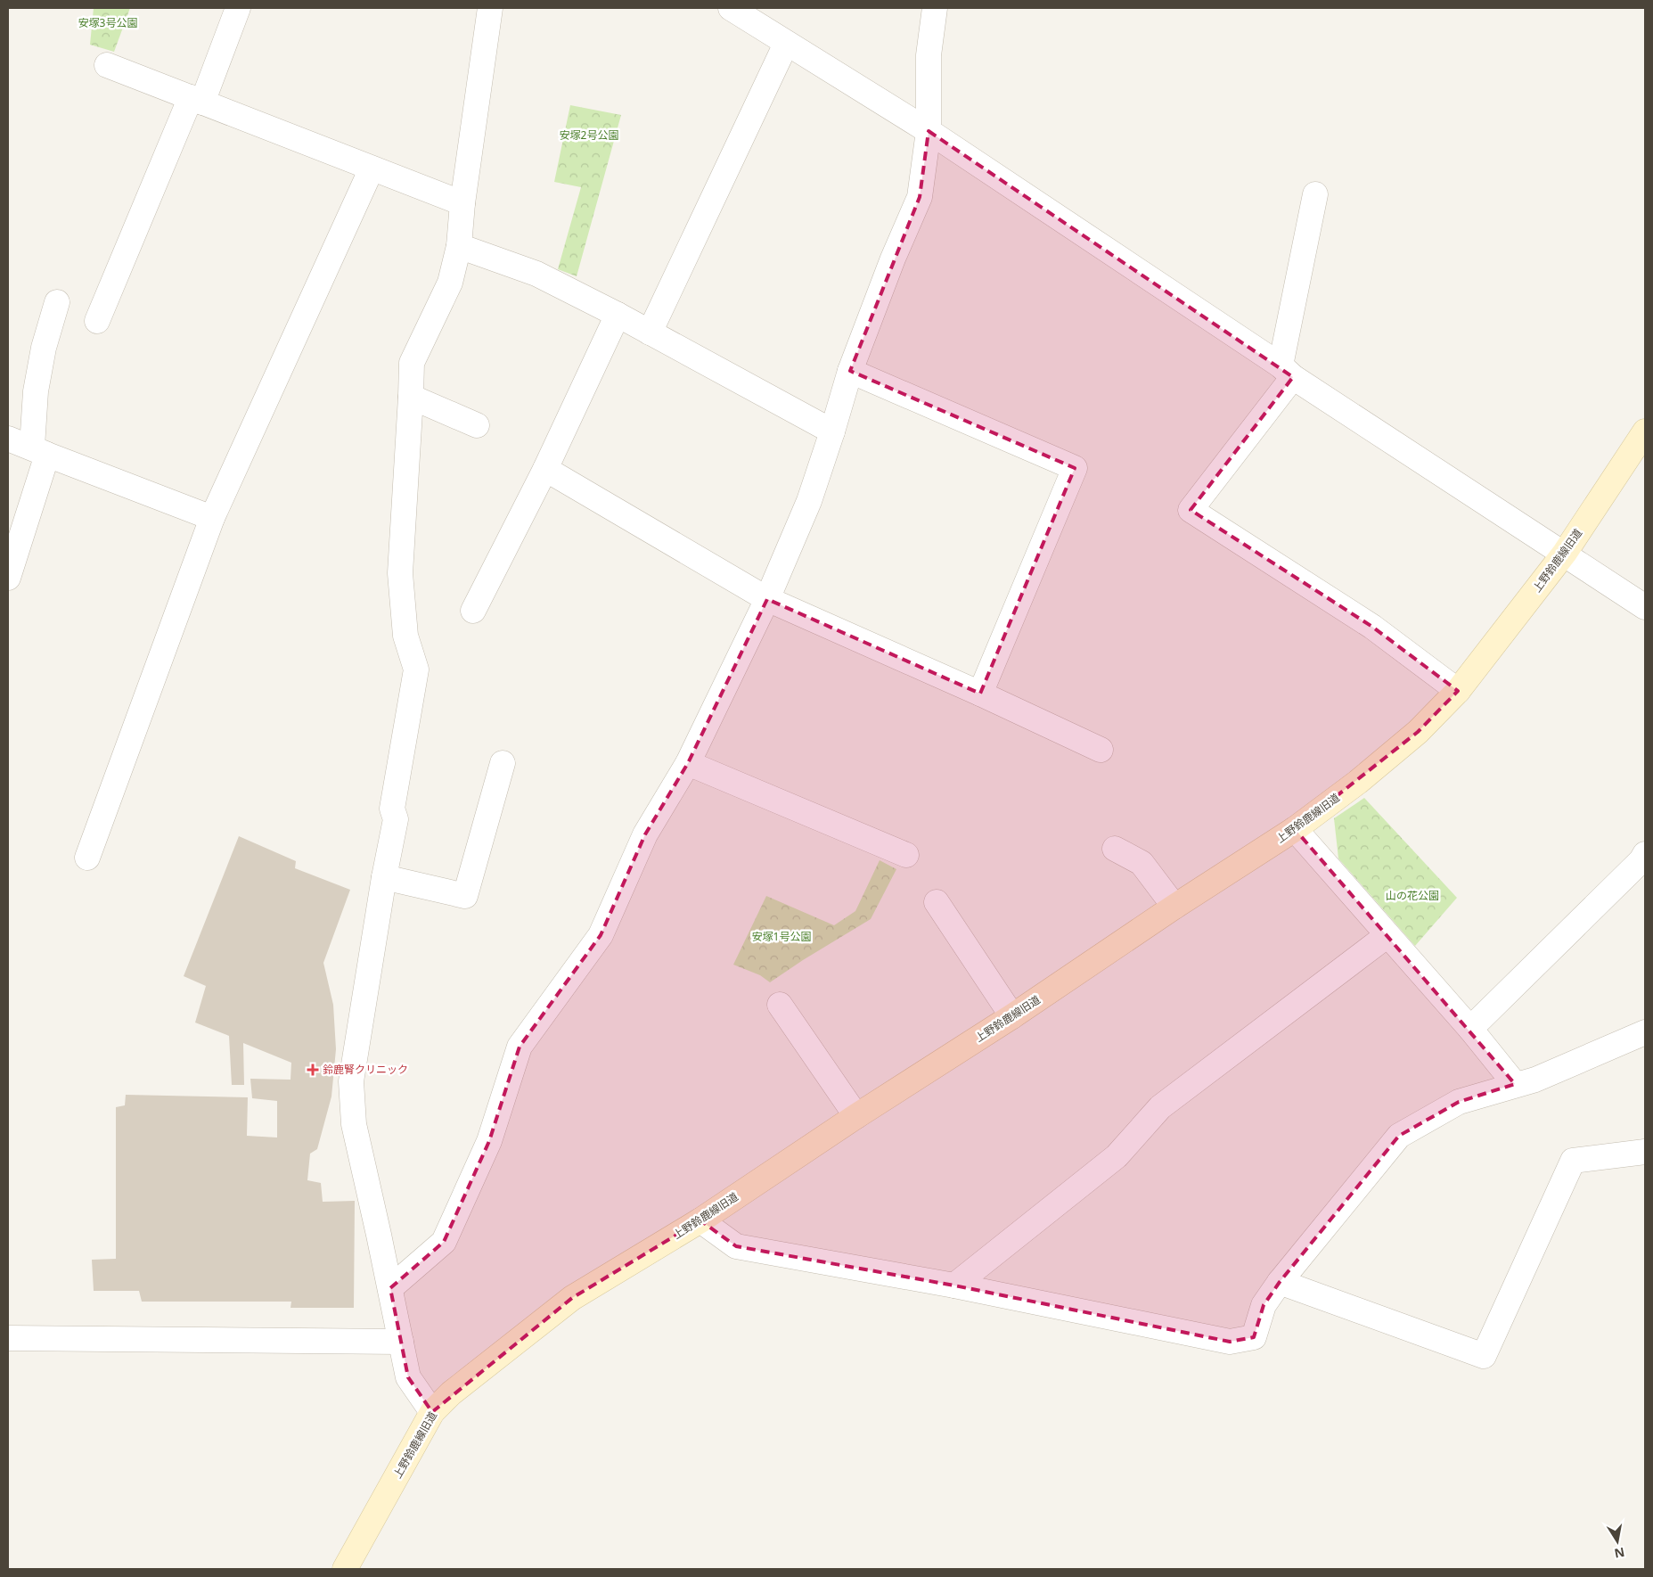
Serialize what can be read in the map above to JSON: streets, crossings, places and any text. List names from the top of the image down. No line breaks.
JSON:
{"streets":{"street":["上野鈴鹿線旧道"]},"parks":["安塚3号公園","安塚2号公園","山の花公園","安塚1号公園"],"places":{"health":["鈴鹿腎クリニック"]},"north":"bottom"}
